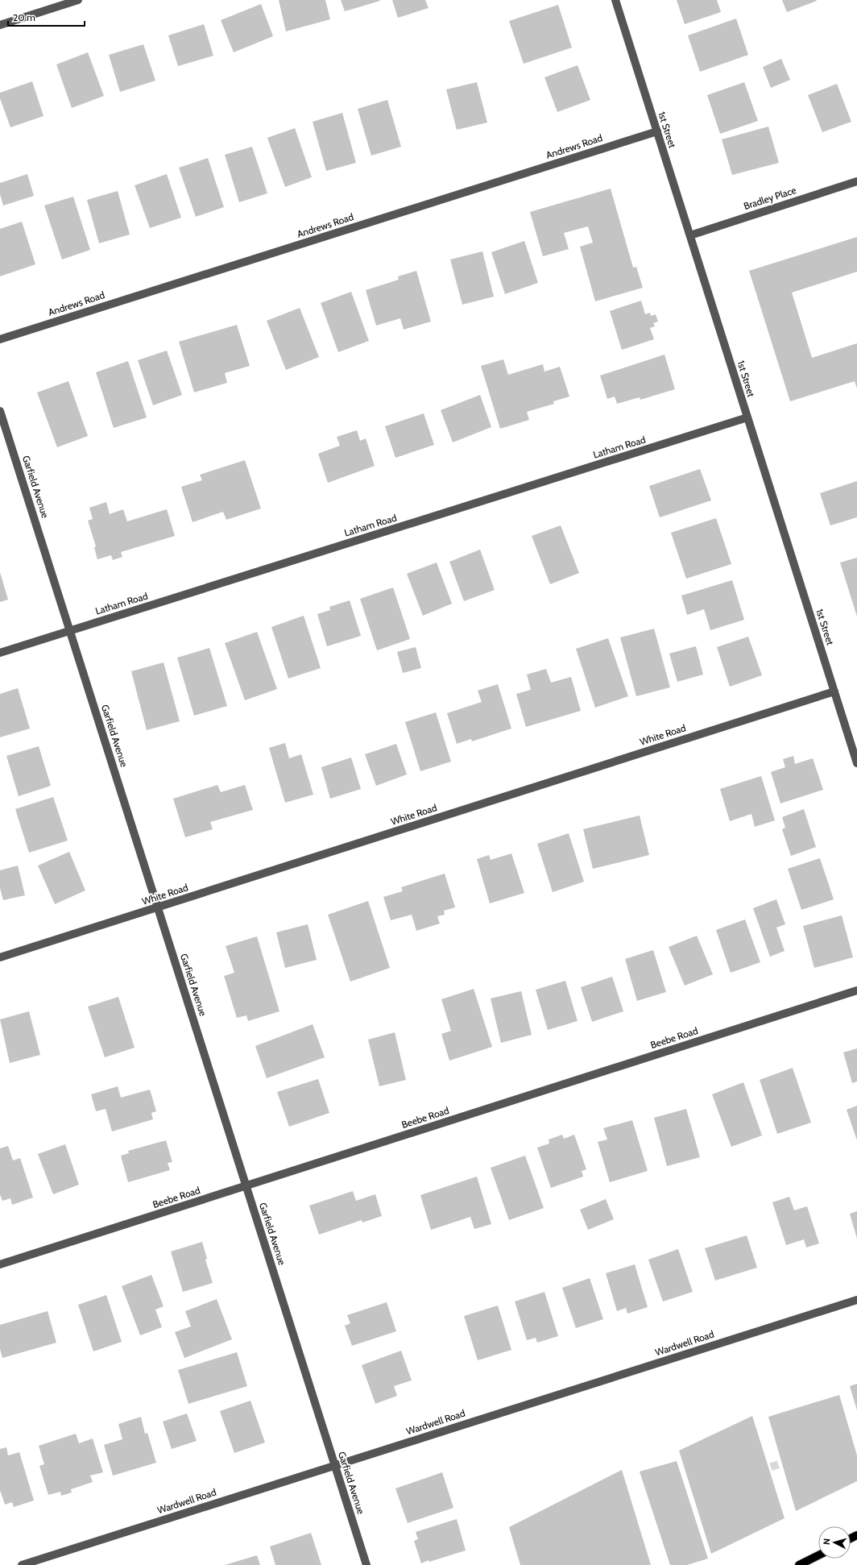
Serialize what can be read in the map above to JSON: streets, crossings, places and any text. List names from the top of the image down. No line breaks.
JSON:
{"streets":{"street":["1st Street","Andrews Road","Bradley Place","Latham Road","Garfield Avenue","White Road","Beebe Road","Wardwell Road"]},"crossings":[["1st Street","Andrews Road"],["1st Street","Bradley Place"],["1st Street","Latham Road"],["1st Street","White Road"],["Latham Road","Garfield Avenue"],["Garfield Avenue","White Road"],["Garfield Avenue","Beebe Road"],["Garfield Avenue","Wardwell Road"]],"scale_bar":"20 m","north":"left"}
